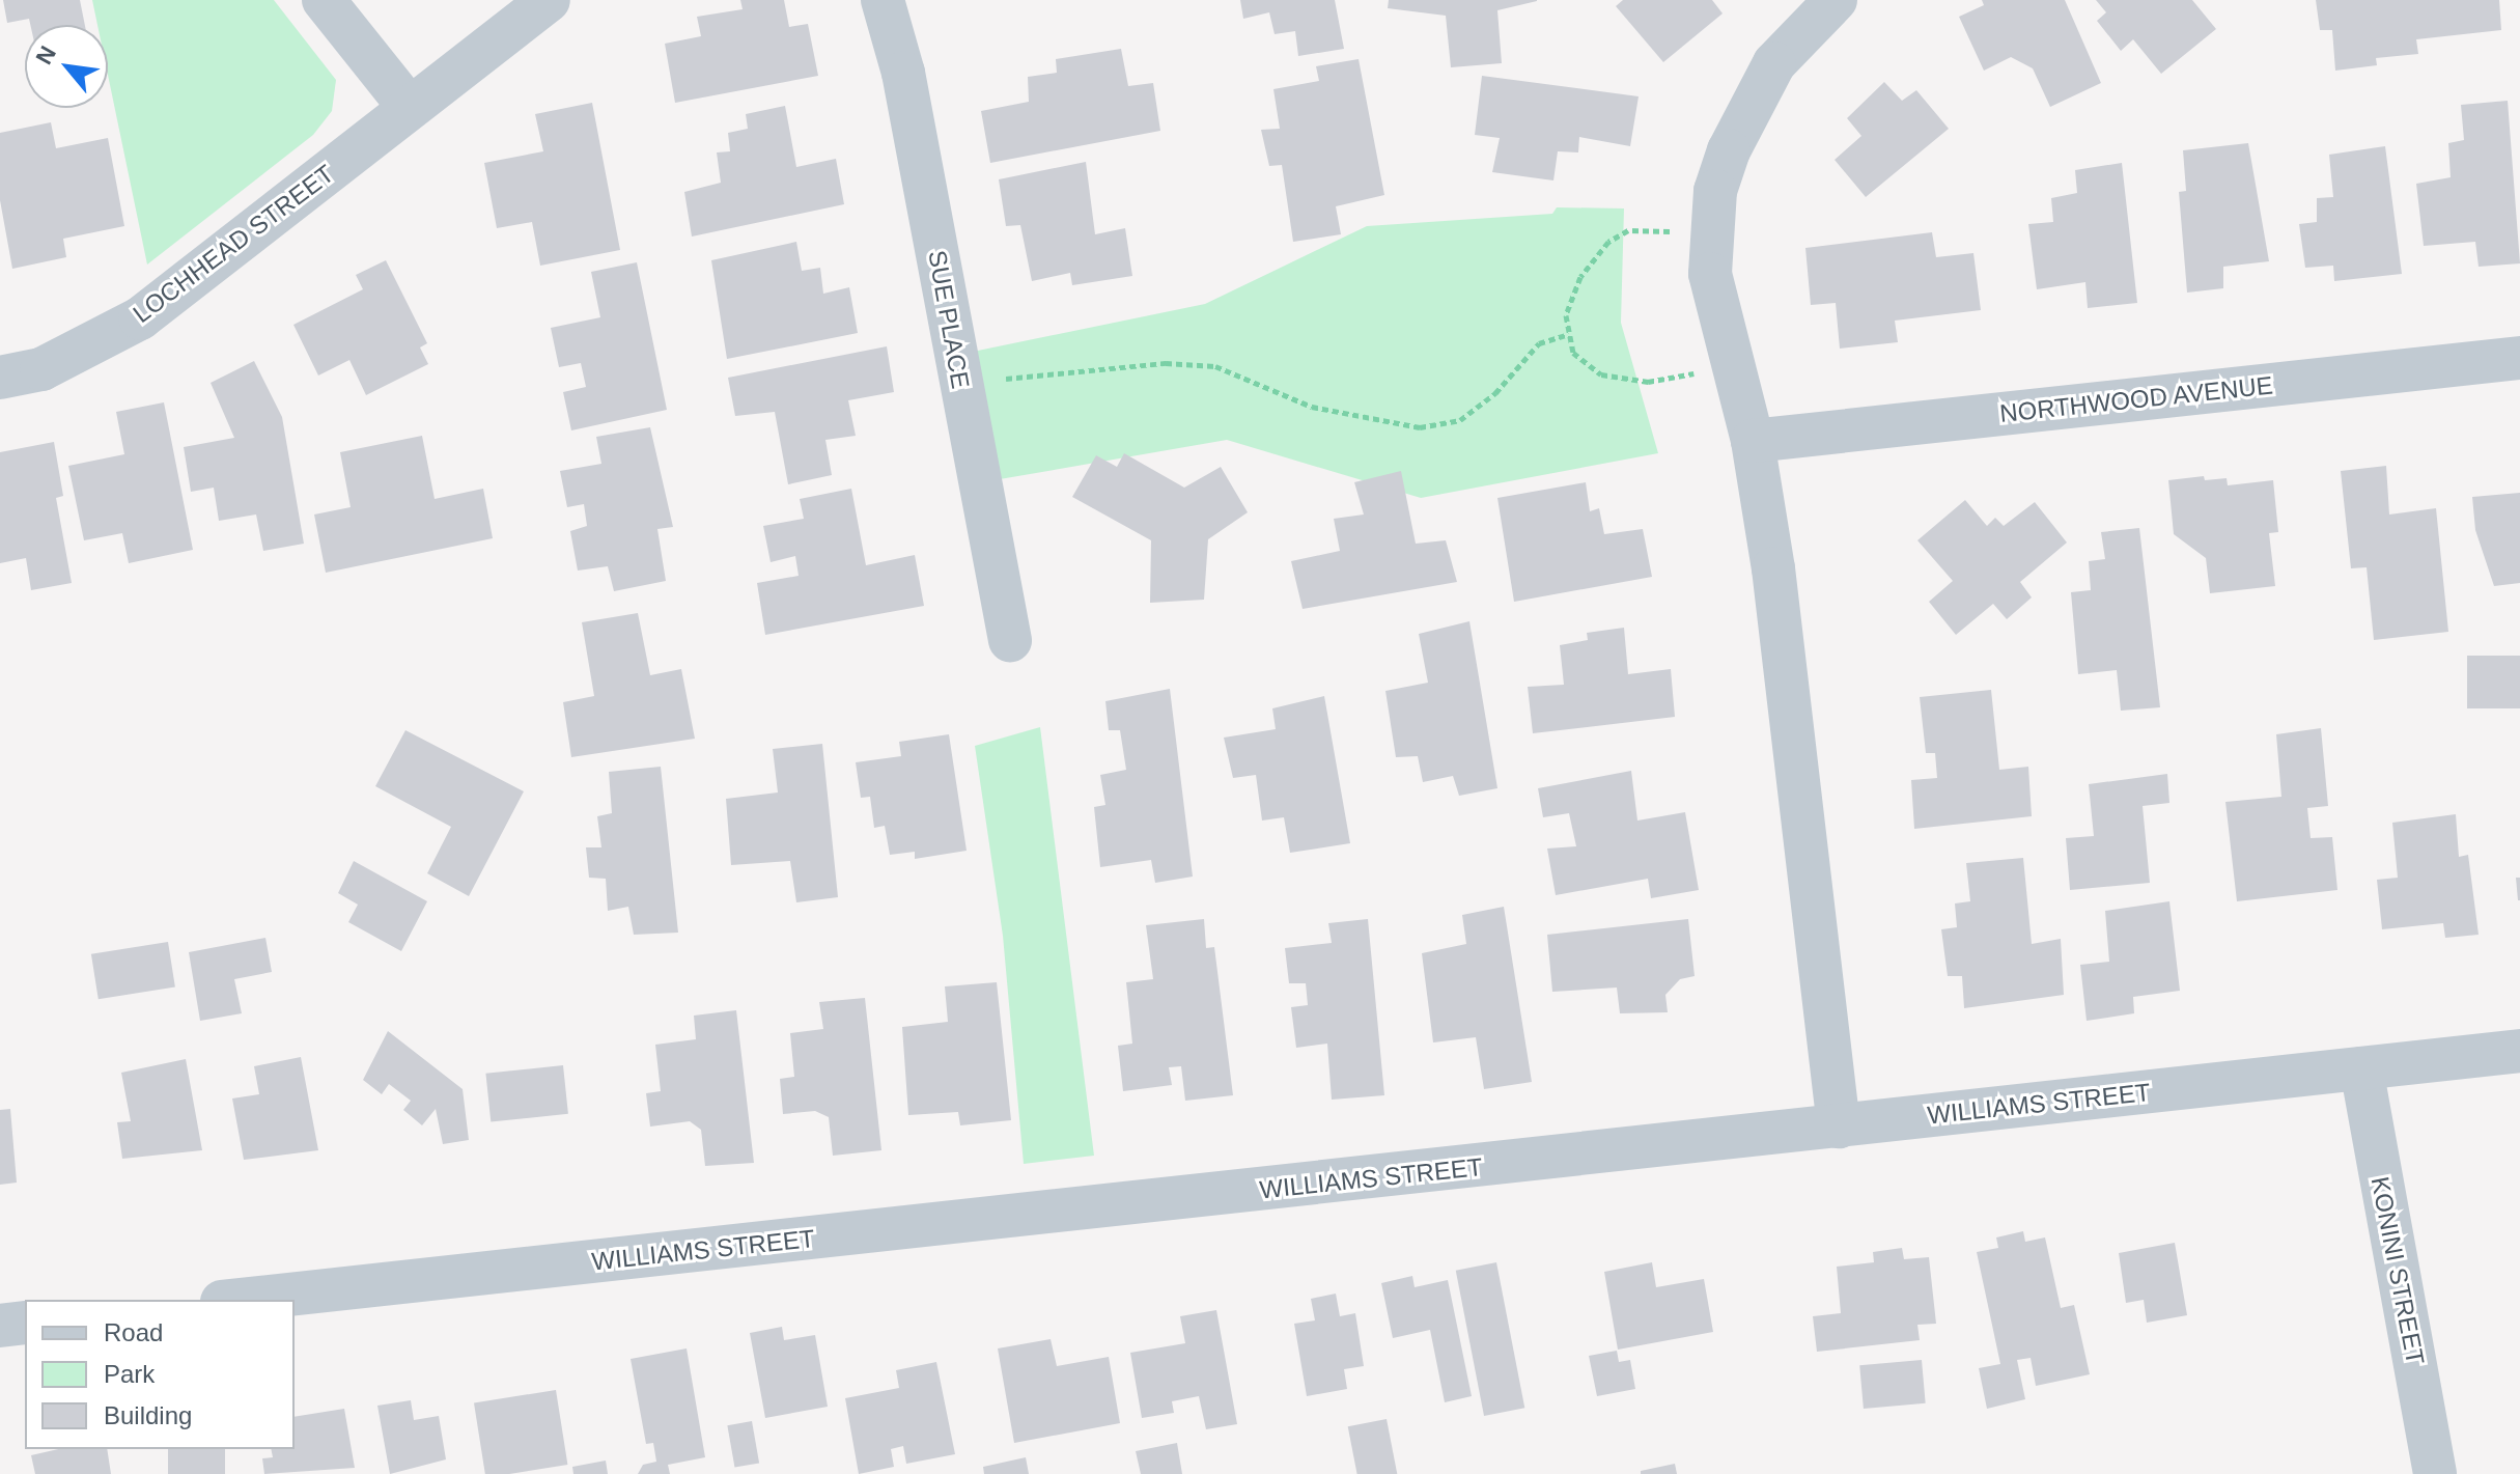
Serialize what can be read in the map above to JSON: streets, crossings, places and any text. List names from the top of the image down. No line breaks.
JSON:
{"streets":{"street":["LOCHHEAD STREET","SUE PLACE","NORTHWOOD AVENUE","WILLIAMS STREET","KONINI STREET"]},"crossings":[["WILLIAMS STREET","KONINI STREET"]],"legend":["Road","Park","Building"],"north":"top left"}
